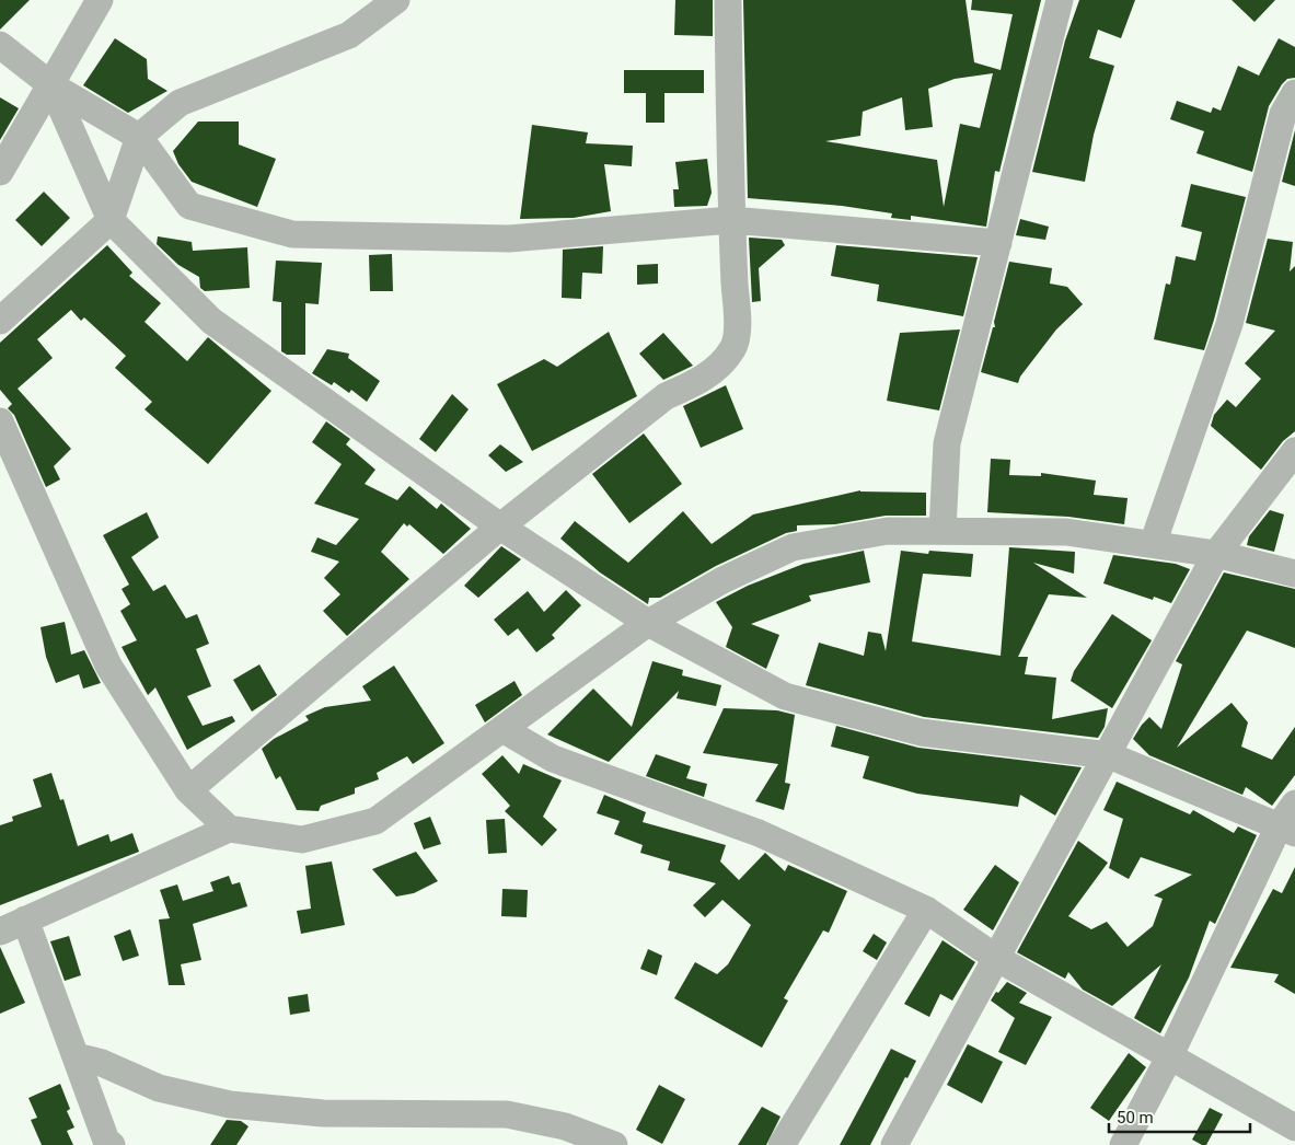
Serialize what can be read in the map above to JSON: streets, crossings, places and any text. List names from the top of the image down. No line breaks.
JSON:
{"scale_bar":"50 m"}
